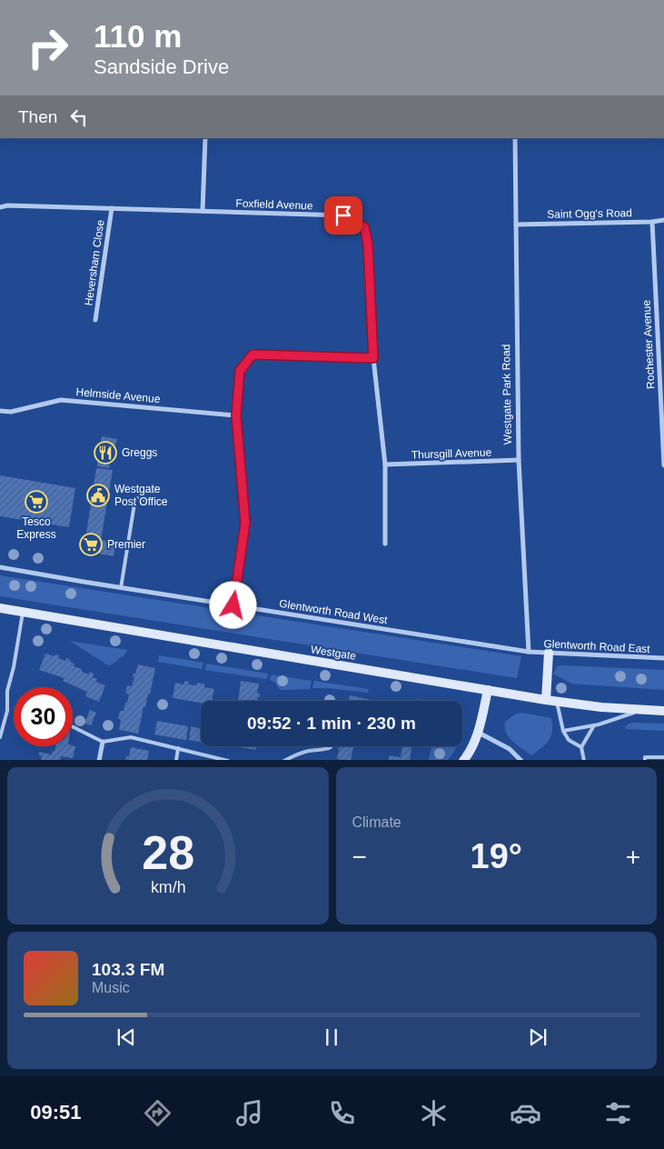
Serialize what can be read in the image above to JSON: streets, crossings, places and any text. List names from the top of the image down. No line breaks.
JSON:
{"streets":{"street":["Foxfield Avenue","Saint Ogg's Road","Heversham Close","Rochester Avenue","Westgate Park Road","Helmside Avenue","Thursgill Avenue","Glentworth Road West","Glentworth Road East","Westgate"]},"crossings":[["Foxfield Avenue","Heversham Close"],["Foxfield Avenue","Thursgill Avenue"],["Saint Ogg's Road","Rochester Avenue"],["Saint Ogg's Road","Westgate Park Road"],["Westgate Park Road","Thursgill Avenue"],["Westgate Park Road","Glentworth Road West"],["Westgate Park Road","Glentworth Road East"],["Glentworth Road West","Glentworth Road East"]],"places":{"restaurant":["Greggs"],"public building":["Westgate Post Office"],"supermarket":["Tesco Express","Premier"]},"page":{"turn":["110 m","Sandside Drive"],"then":"Then","limit":"30","trip":"09:52 · 1 min · 230 m","tile":"Climate","heat":["−","19°","+"],"song":["103.3 FM","Music"],"tabs":"09:51","gauge":["28","km/h"]}}
